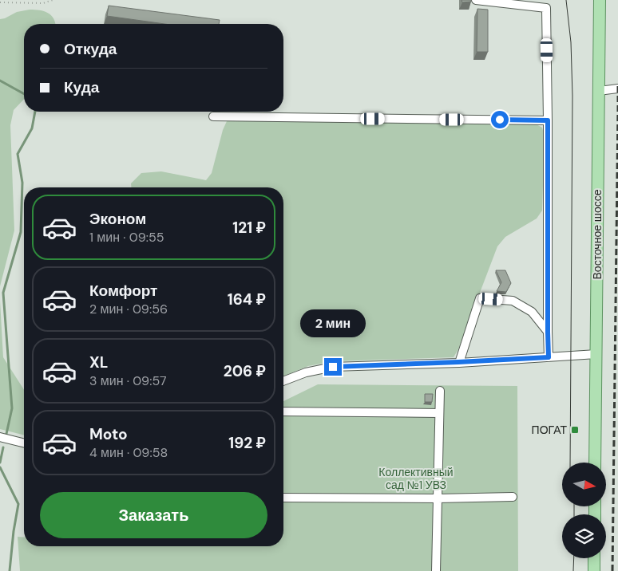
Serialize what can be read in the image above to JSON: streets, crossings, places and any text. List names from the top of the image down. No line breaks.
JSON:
{"streets":{"main road":["Восточное шоссе"]},"parks":["Коллективный сад №1 УВЗ"],"places":{"transit":["ПОГАТ"]},"north":"right","page":{"banner":["Откуда","Куда"],"list":[{"name":"Эконом","note":"1 мин · 09:55","value":"121 ₽"},{"name":"Комфорт","note":"2 мин · 09:56","value":"164 ₽"},{"name":"XL","note":"3 мин · 09:57","value":"206 ₽"},{"name":"Moto","note":"4 мин · 09:58","value":"192 ₽"}],"bubble":"2 мин","buttons":"Заказать"}}
